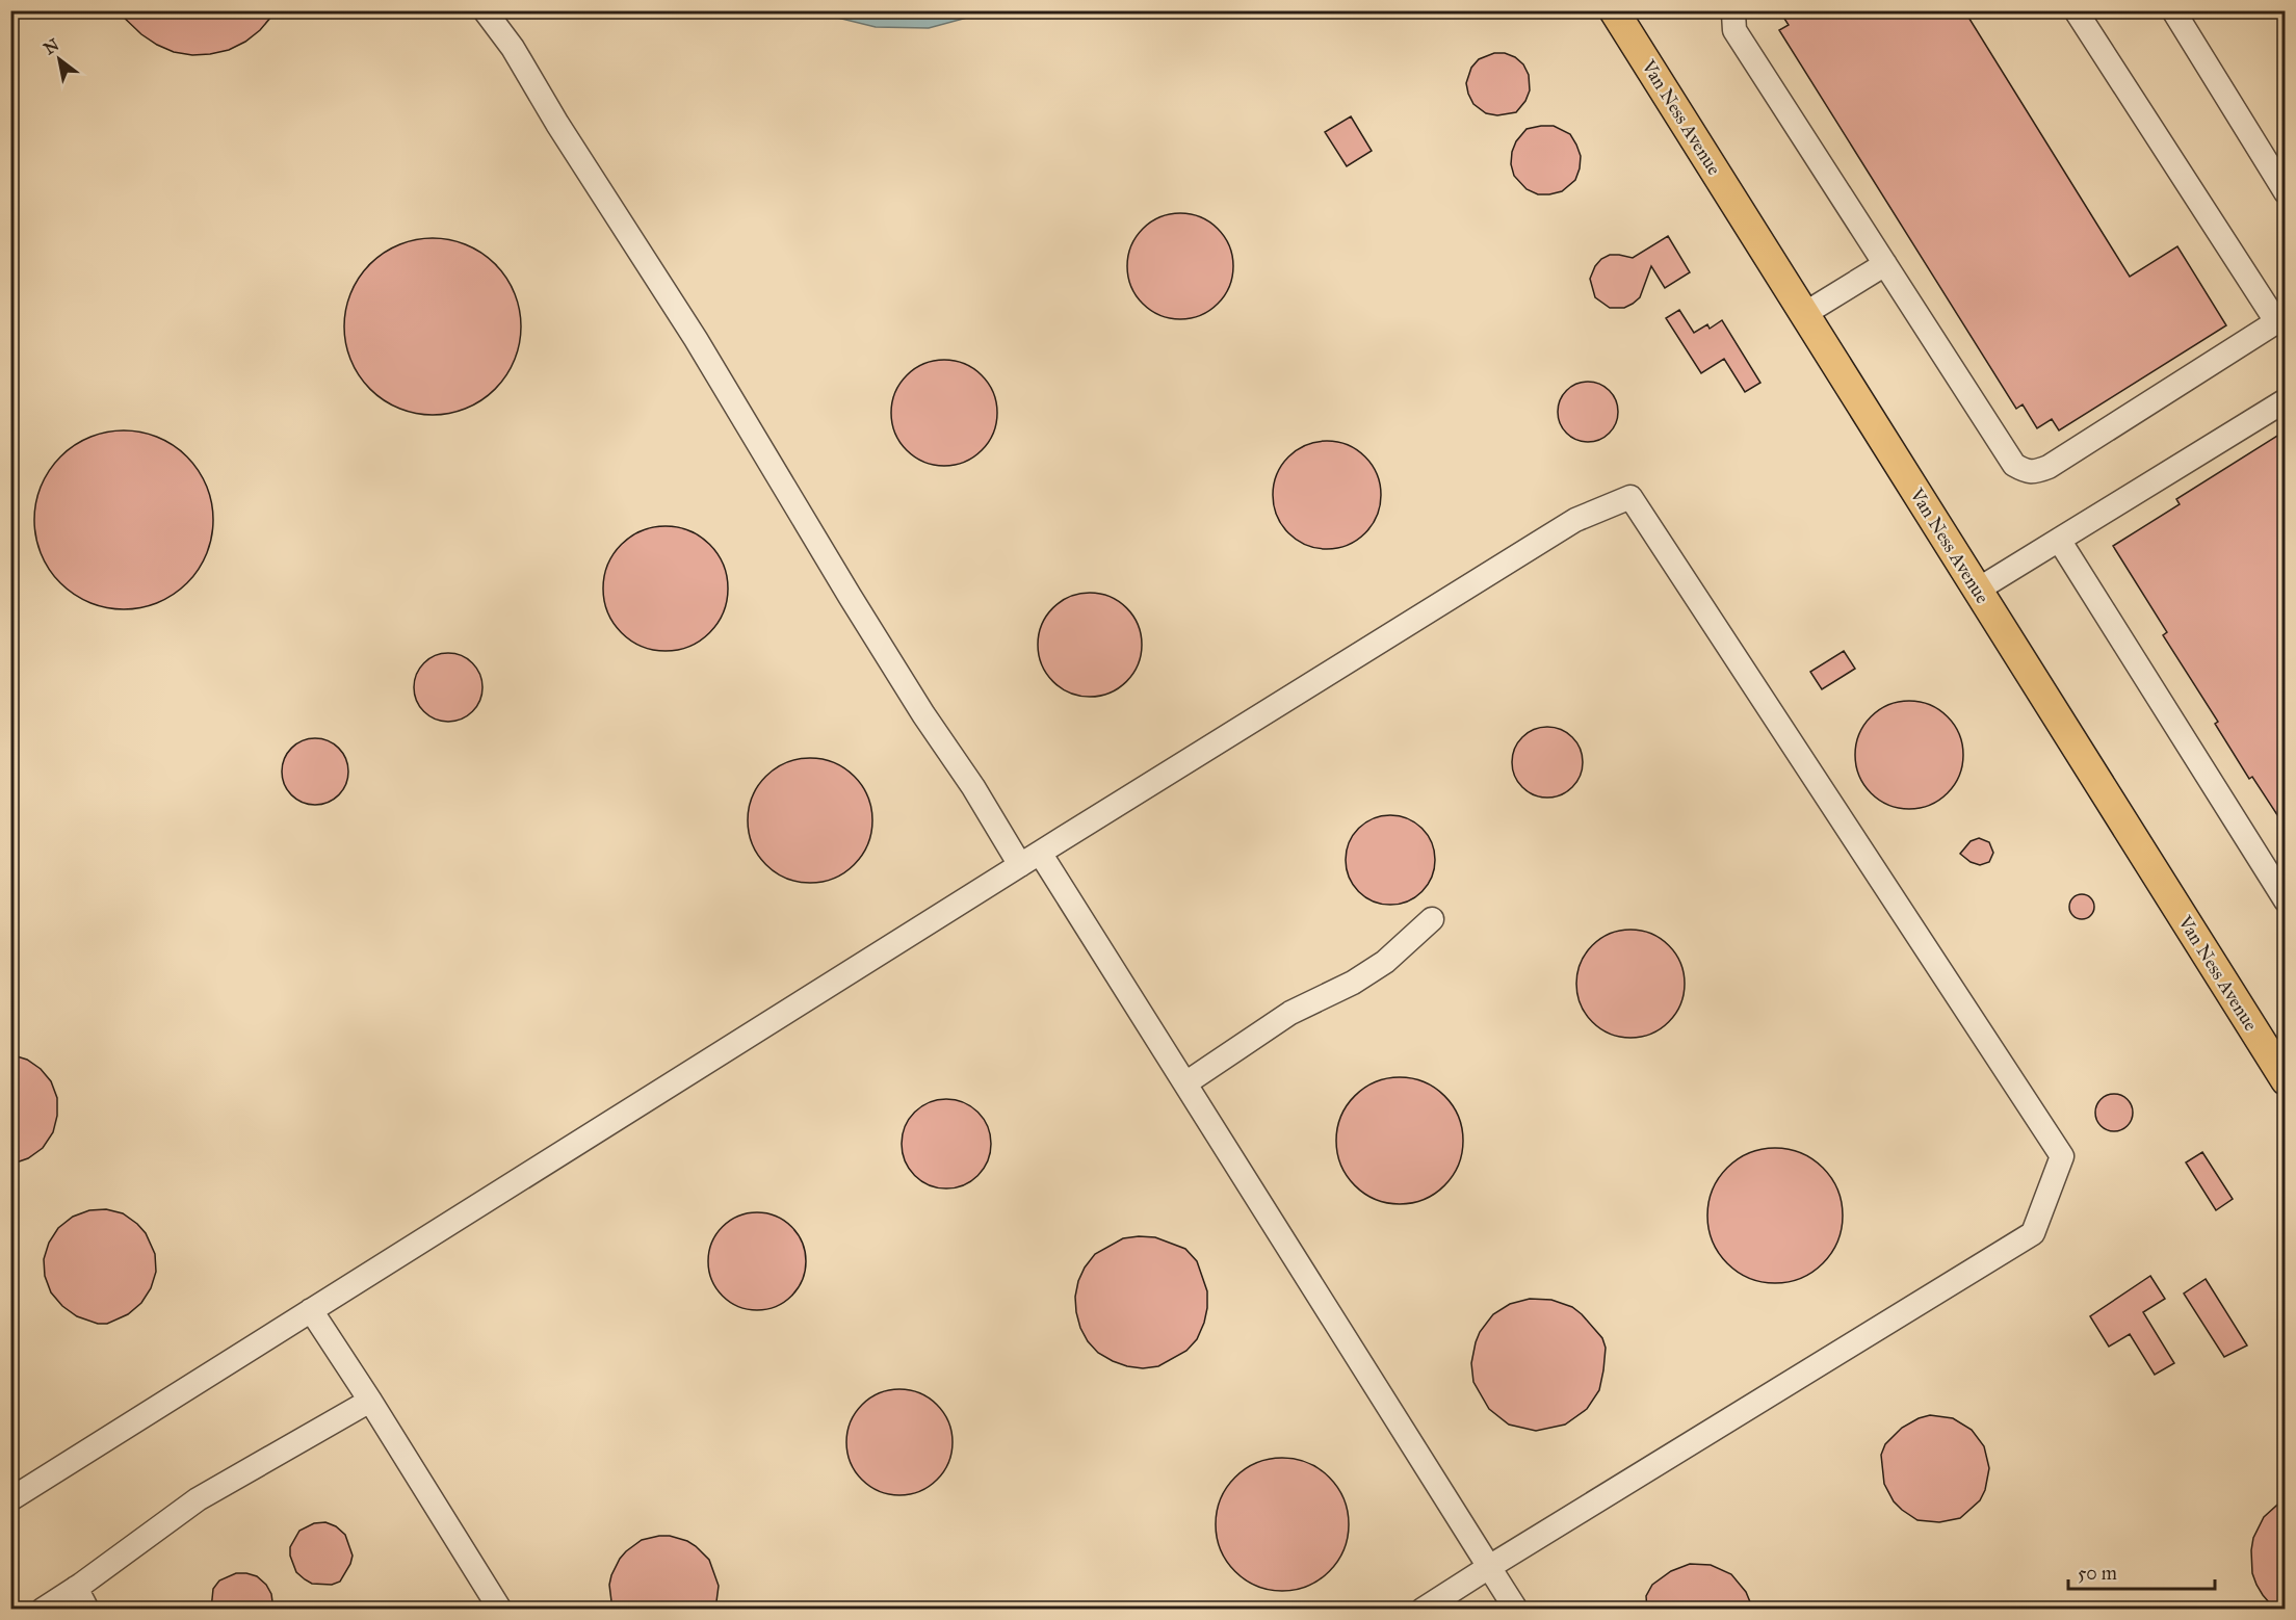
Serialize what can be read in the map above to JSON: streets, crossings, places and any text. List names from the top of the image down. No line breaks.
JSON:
{"streets":{"main road":["Van Ness Avenue"]},"scale_bar":"50 m","north":"top left"}
